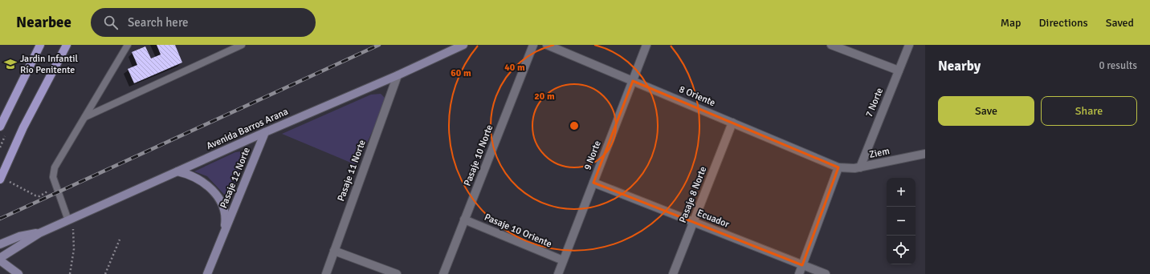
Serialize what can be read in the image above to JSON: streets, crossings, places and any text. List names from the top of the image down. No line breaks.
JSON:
{"streets":{"main road":["Avenida Barros Arana","Pasaje 12 Norte"],"street":["8 Oriente","7 Norte","Ziem","Pasaje 10 Norte","9 Norte","Pasaje 11 Norte","Pasaje 8 Norte","Ecuador","Pasaje 10 Oriente"]},"crossings":[["8 Oriente","Ziem"],["8 Oriente","9 Norte"],["8 Oriente","Pasaje 8 Norte"],["7 Norte","Ziem"],["Avenida Barros Arana","Pasaje 11 Norte"],["Avenida Barros Arana","Pasaje 12 Norte"],["Pasaje 10 Norte","Pasaje 10 Oriente"],["9 Norte","Ecuador"],["9 Norte","Pasaje 10 Oriente"],["Pasaje 8 Norte","Ecuador"]],"places":{"school or university":["Jardin Infantil Río Penitente"]},"page":{"header":"Nearbee","search":"Search here","nav":["Map","Directions","Saved"],"heading":["Nearby","0 results"],"buttons":["Save","Share"],"map_buttons":["+","−"]},"rings":["40 m","60 m","20 m"]}
